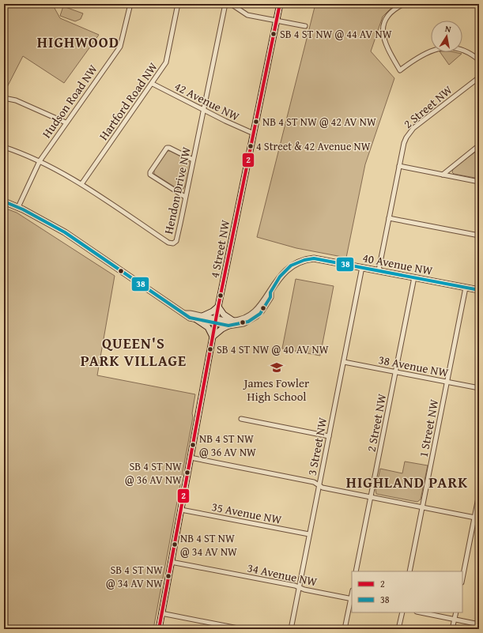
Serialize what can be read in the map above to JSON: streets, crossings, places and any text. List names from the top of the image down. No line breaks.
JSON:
{"streets":{"main road":["4 Street NW","40 Avenue NW"],"street":["Hudson Road NW","Hartford Road NW","42 Avenue NW","2 Street NW","Hendon Drive NW","38 Avenue NW","1 Street NW","3 Street NW","35 Avenue NW","34 Avenue NW"]},"crossings":[["Hudson Road NW","Hendon Drive NW"],["Hudson Road NW","40 Avenue NW"],["Hartford Road NW","42 Avenue NW"],["Hartford Road NW","Hendon Drive NW"],["42 Avenue NW","Hendon Drive NW"],["42 Avenue NW","4 Street NW"],["2 Street NW","40 Avenue NW"],["2 Street NW","38 Avenue NW"],["4 Street NW","40 Avenue NW"],["4 Street NW","35 Avenue NW"],["4 Street NW","34 Avenue NW"],["40 Avenue NW","1 Street NW"],["40 Avenue NW","3 Street NW"],["38 Avenue NW","1 Street NW"],["38 Avenue NW","3 Street NW"],["3 Street NW","35 Avenue NW"],["3 Street NW","34 Avenue NW"]],"districts":["HIGHWOOD","QUEEN'S PARK VILLAGE","HIGHLAND PARK"],"places":{"other":["SB 4 ST NW @ 44 AV NW","NB 4 ST NW @ 42 AV NW","4 Street & 42 Avenue NW","SB 4 ST NW @ 40 AV NW","NB 4 ST NW @ 36 AV NW","SB 4 ST NW @ 36 AV NW","NB 4 ST NW @ 34 AV NW","SB 4 ST NW @ 34 AV NW"],"school or university":["James Fowler High School"]},"lines":["transit line 2","transit line 38"],"legend":["2","38"],"north":"top"}
